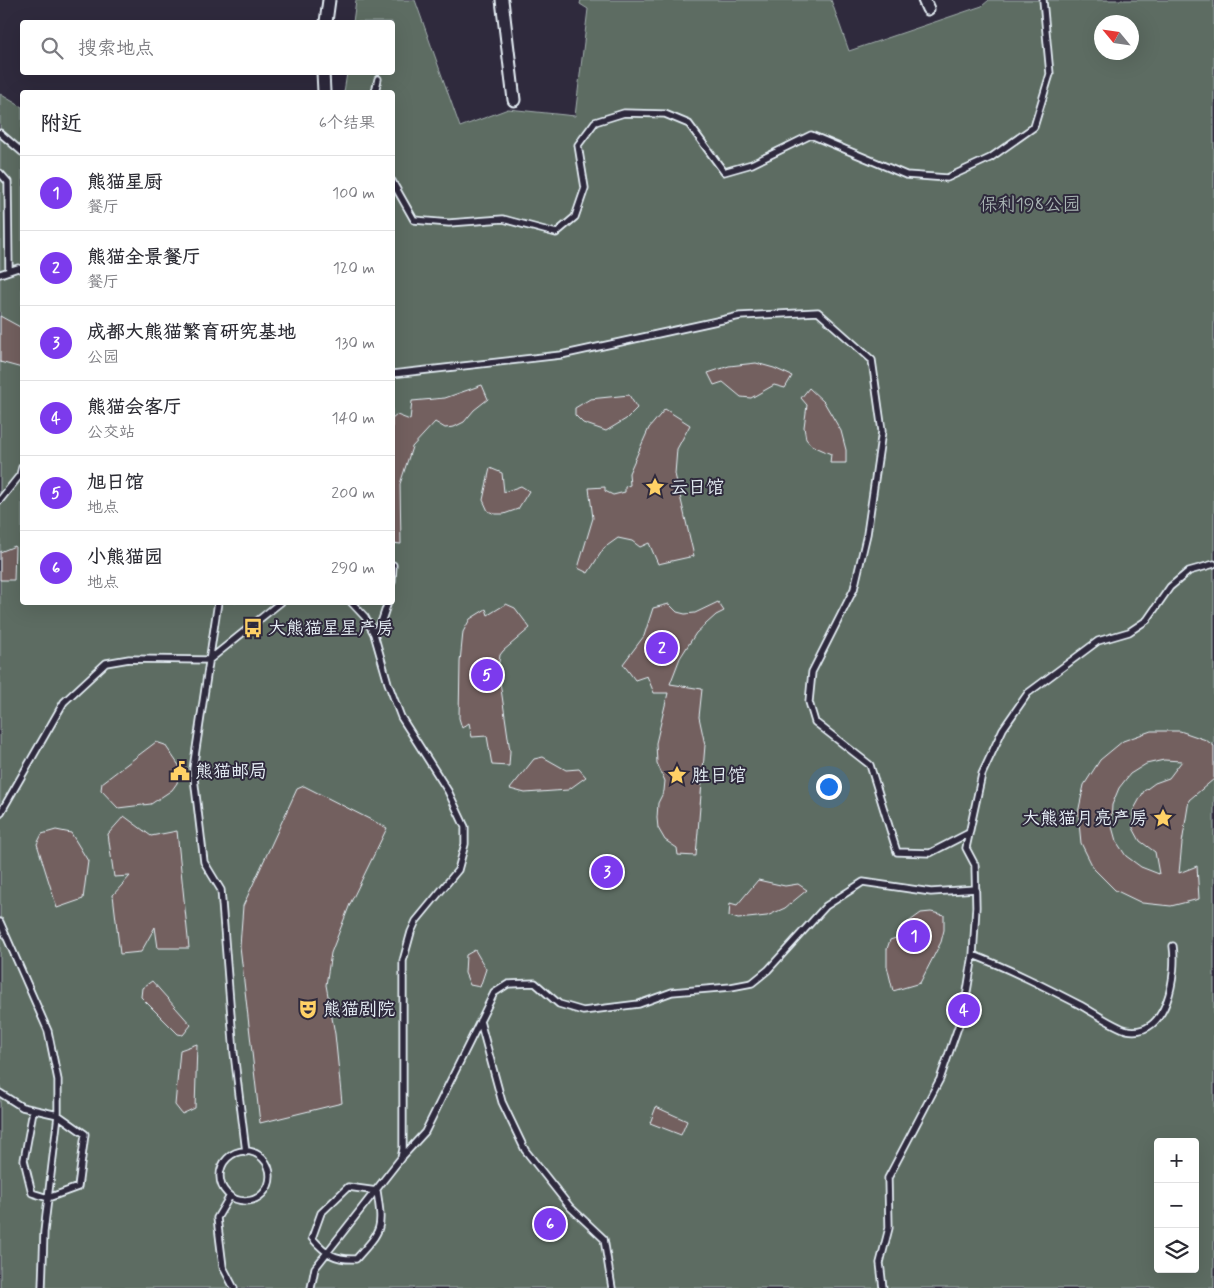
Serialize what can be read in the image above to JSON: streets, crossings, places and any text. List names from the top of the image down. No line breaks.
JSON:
{"parks":["保利198公园"],"places":{"place":["云日馆","胜日馆","大熊猫月亮产房"],"bus stop":["大熊猫星星产房"],"public building":["熊猫邮局"],"theatre":["熊猫剧院"]},"north":"top left","page":{"search":"搜索地点","heading":["附近","6个结果"],"list":[{"mark":"1","name":"熊猫星厨","note":"餐厅","value":"100 m"},{"mark":"2","name":"熊猫全景餐厅","note":"餐厅","value":"120 m"},{"mark":"3","name":"成都大熊猫繁育研究基地","note":"公园","value":"130 m"},{"mark":"4","name":"熊猫会客厅","note":"公交站","value":"140 m"},{"mark":"5","name":"旭日馆","note":"地点","value":"200 m"},{"mark":"6","name":"小熊猫园","note":"地点","value":"290 m"}],"pins":["2","5","3","1","4","6"],"map_buttons":["+","−"]}}
